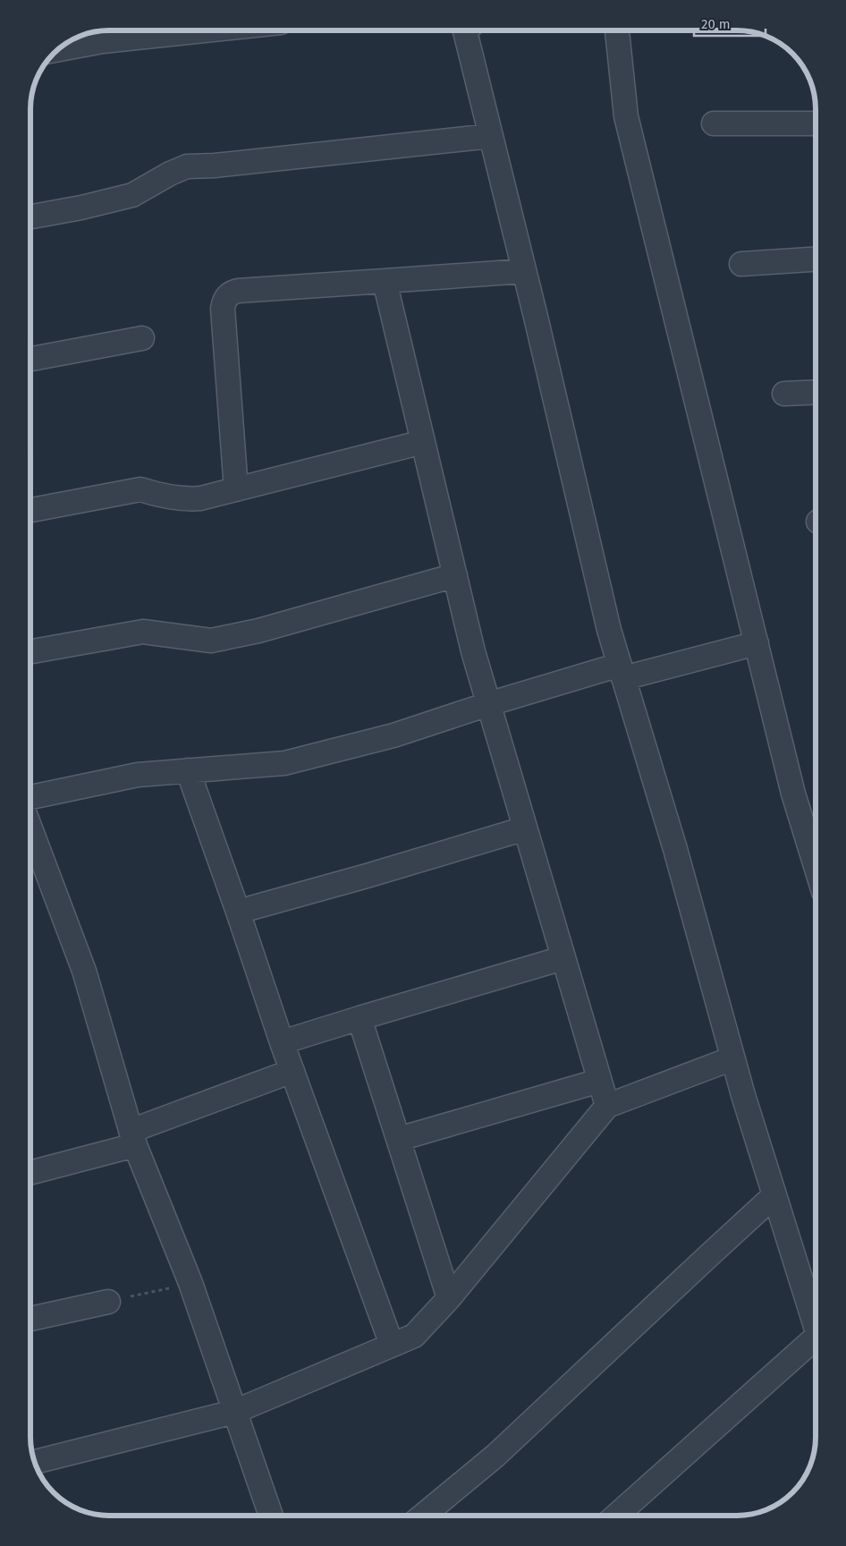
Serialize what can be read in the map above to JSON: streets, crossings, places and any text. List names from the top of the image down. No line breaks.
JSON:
{"scale_bar":"20 m"}
